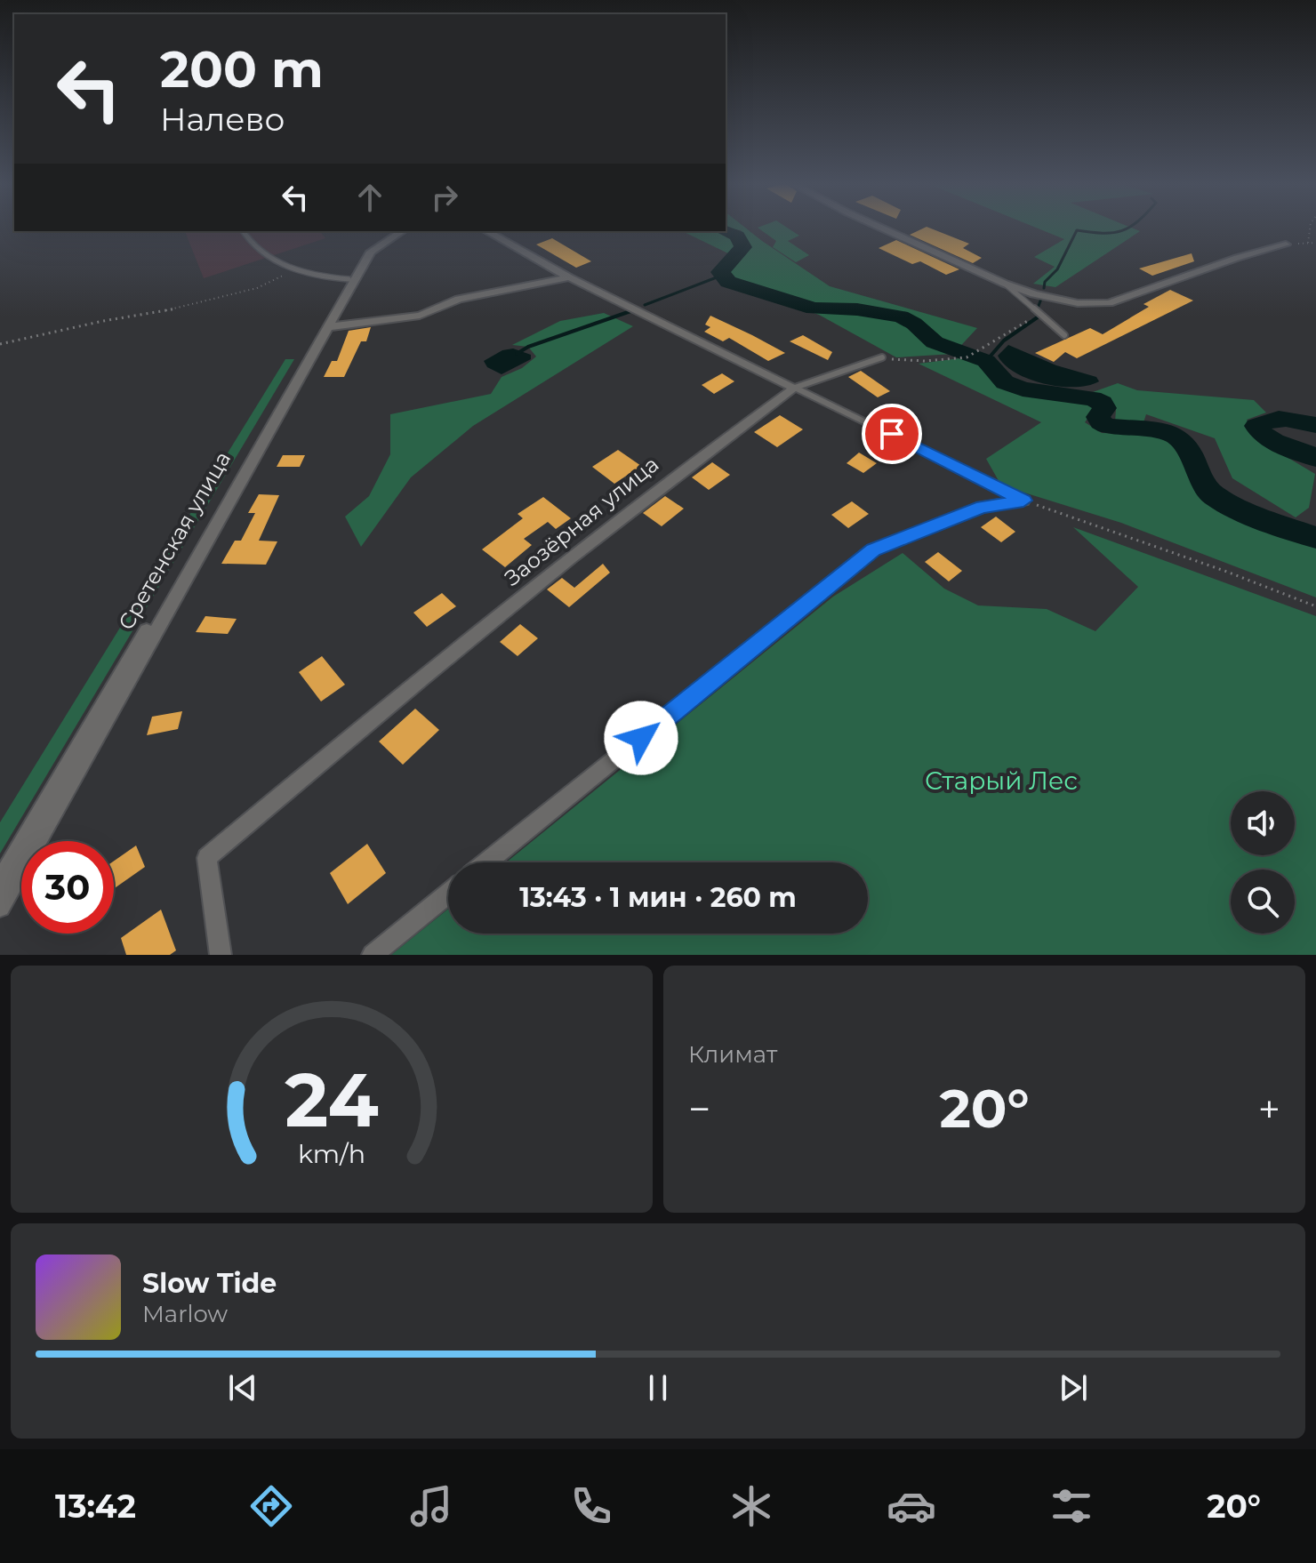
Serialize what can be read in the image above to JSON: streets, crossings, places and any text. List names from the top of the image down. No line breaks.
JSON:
{"streets":{"street":["Заозёрная улица","Сретенская улица"]},"parks":["Старый Лес"],"page":{"turn":["200 m","Налево"],"limit":"30","trip":"13:43 · 1 мин · 260 m","tile":"Климат","heat":["−","20°","+"],"song":["Slow Tide","Marlow"],"tabs":["13:42","20°"],"gauge":["24","km/h"]}}
